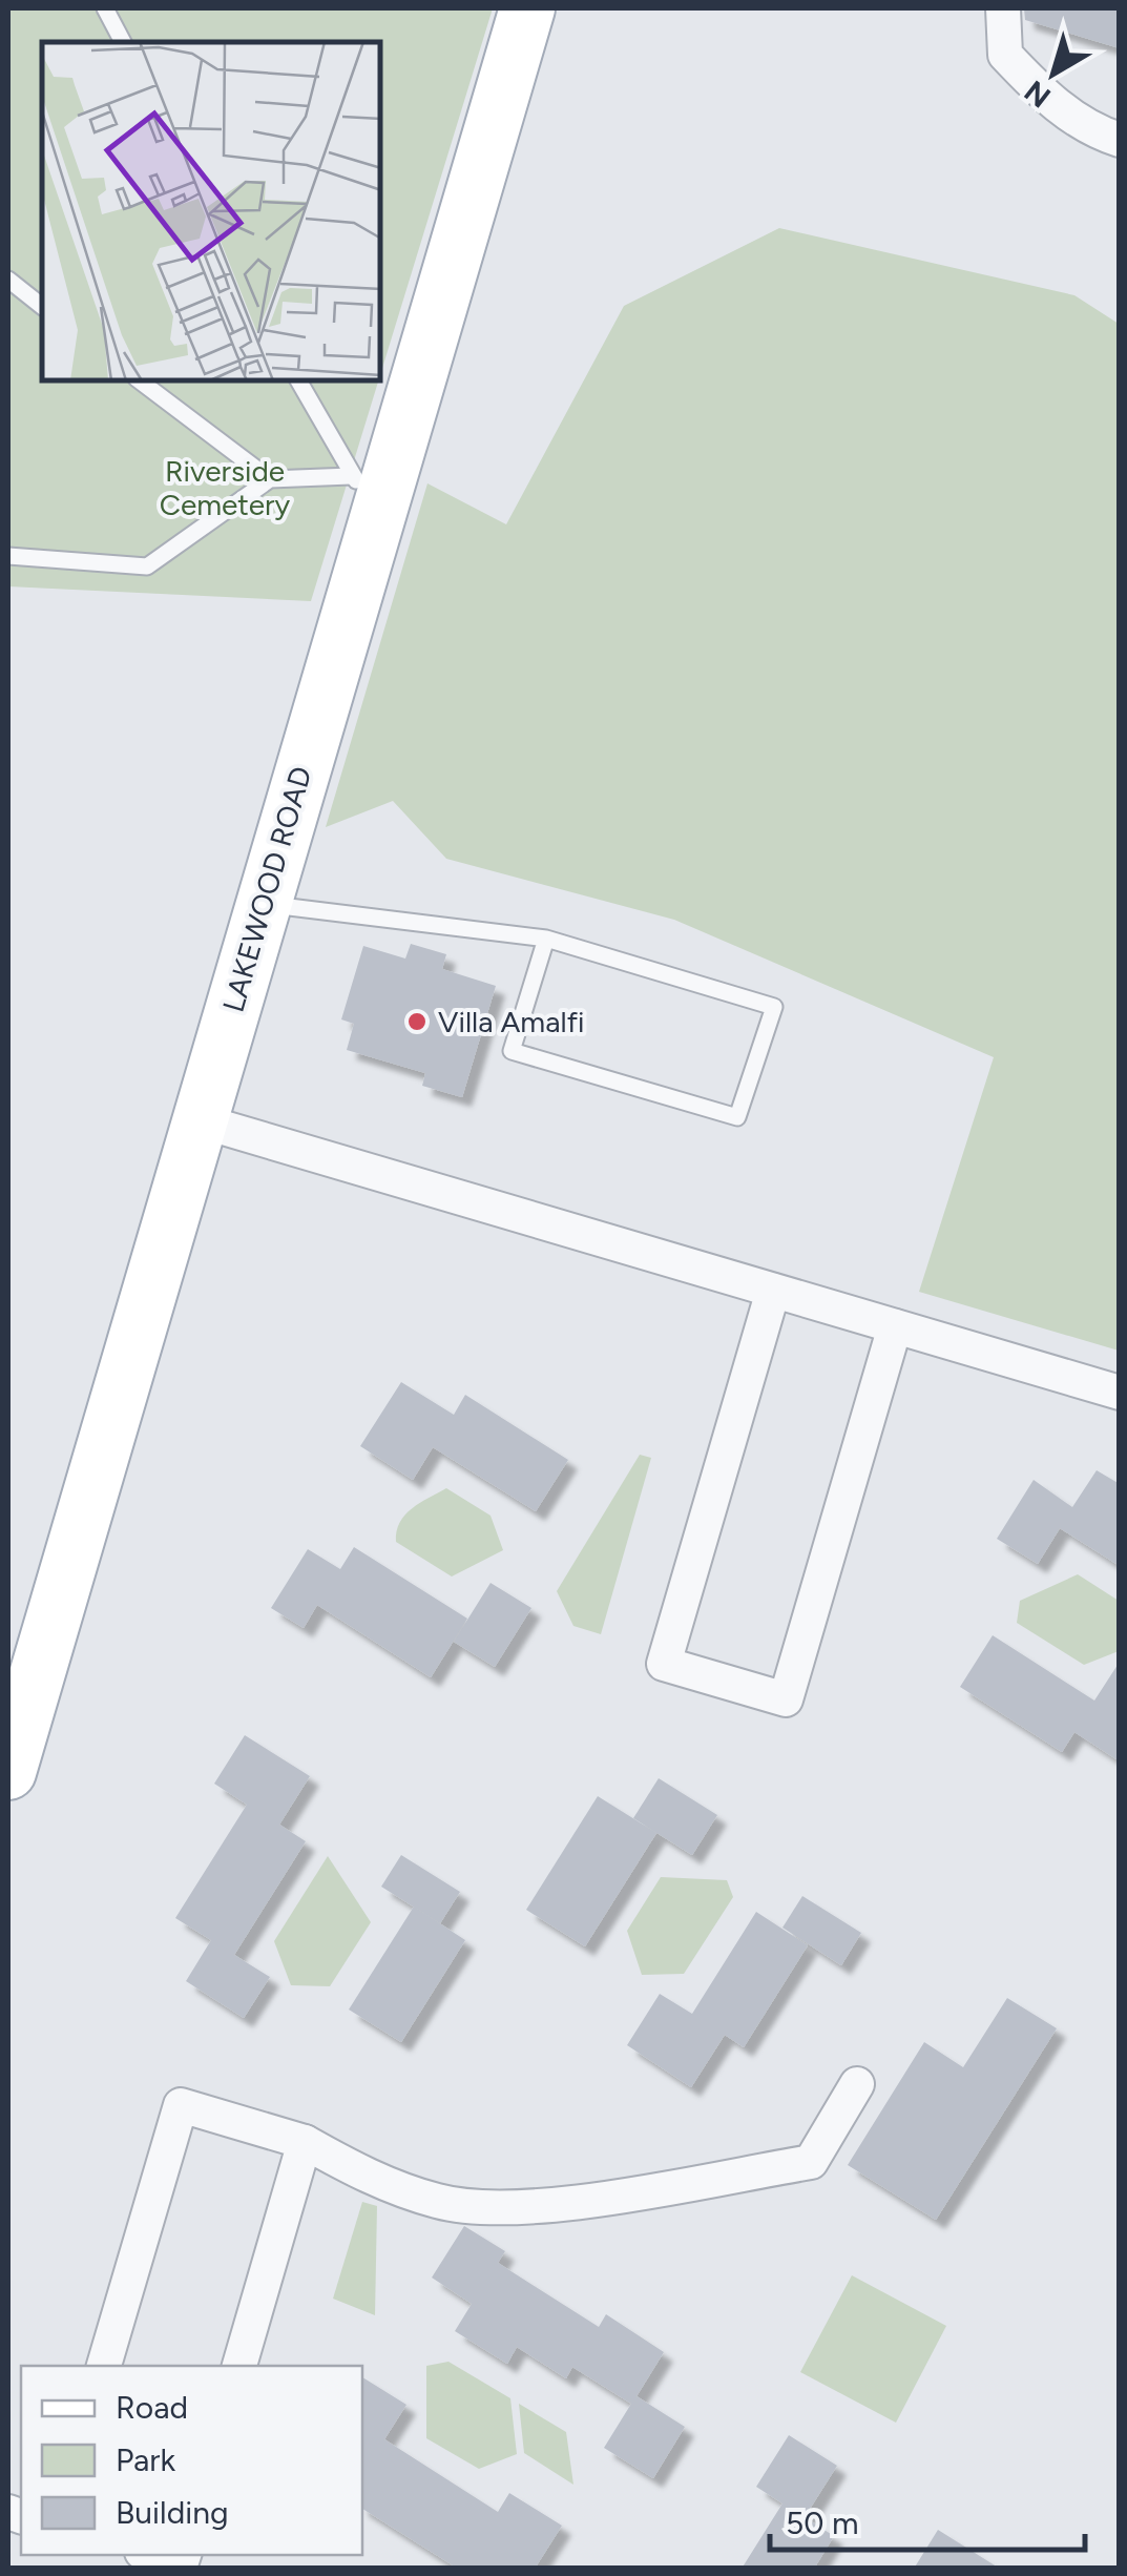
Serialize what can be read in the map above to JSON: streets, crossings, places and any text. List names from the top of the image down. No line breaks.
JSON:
{"streets":{"main road":["LAKEWOOD ROAD"]},"parks":["Riverside Cemetery"],"places":["Villa Amalfi"],"legend":["Road","Park","Building"],"scale_bar":"50 m","north":"bottom left"}
